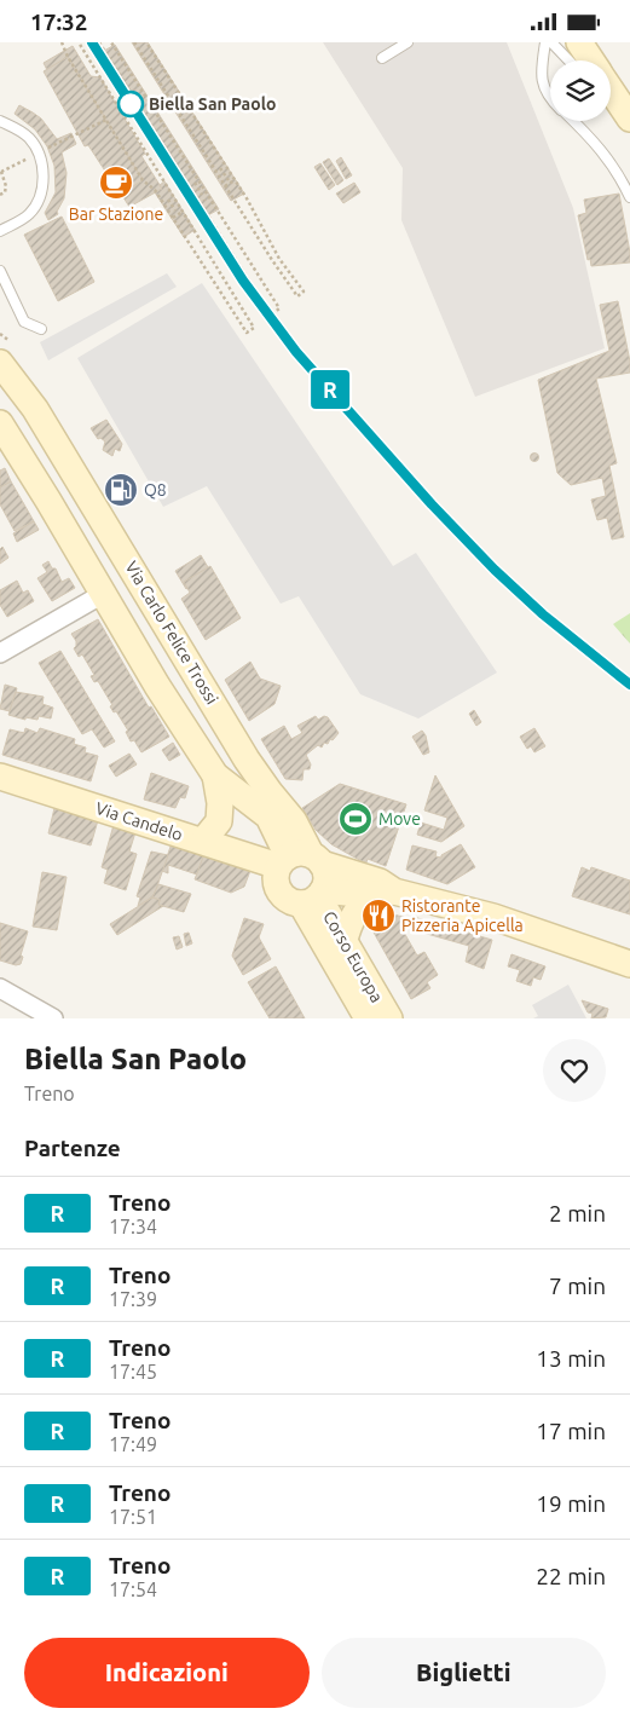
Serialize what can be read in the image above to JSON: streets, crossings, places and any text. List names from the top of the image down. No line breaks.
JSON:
{"streets":{"main road":["Via Carlo Felice Trossi","Via Candelo","Corso Europa"]},"crossings":[["Via Carlo Felice Trossi","Via Candelo"],["Via Candelo","Corso Europa"]],"places":{"other":["Biella San Paolo"],"cafe":["Bar Stazione"],"fuel station":["Q8"],"sports":["Move"],"restaurant":["Ristorante Pizzeria Apicella"]},"page":{"status":"17:32","on_map":"R","heading":[["Biella San Paolo","Treno"],"Partenze"],"list":[{"mark":"R","name":"Treno","note":"17:34","value":"2 min"},{"mark":"R","name":"Treno","note":"17:39","value":"7 min"},{"mark":"R","name":"Treno","note":"17:45","value":"13 min"},{"mark":"R","name":"Treno","note":"17:49","value":"17 min"},{"mark":"R","name":"Treno","note":"17:51","value":"19 min"},{"mark":"R","name":"Treno","note":"17:54","value":"22 min"}],"buttons":["Indicazioni","Biglietti"]}}
